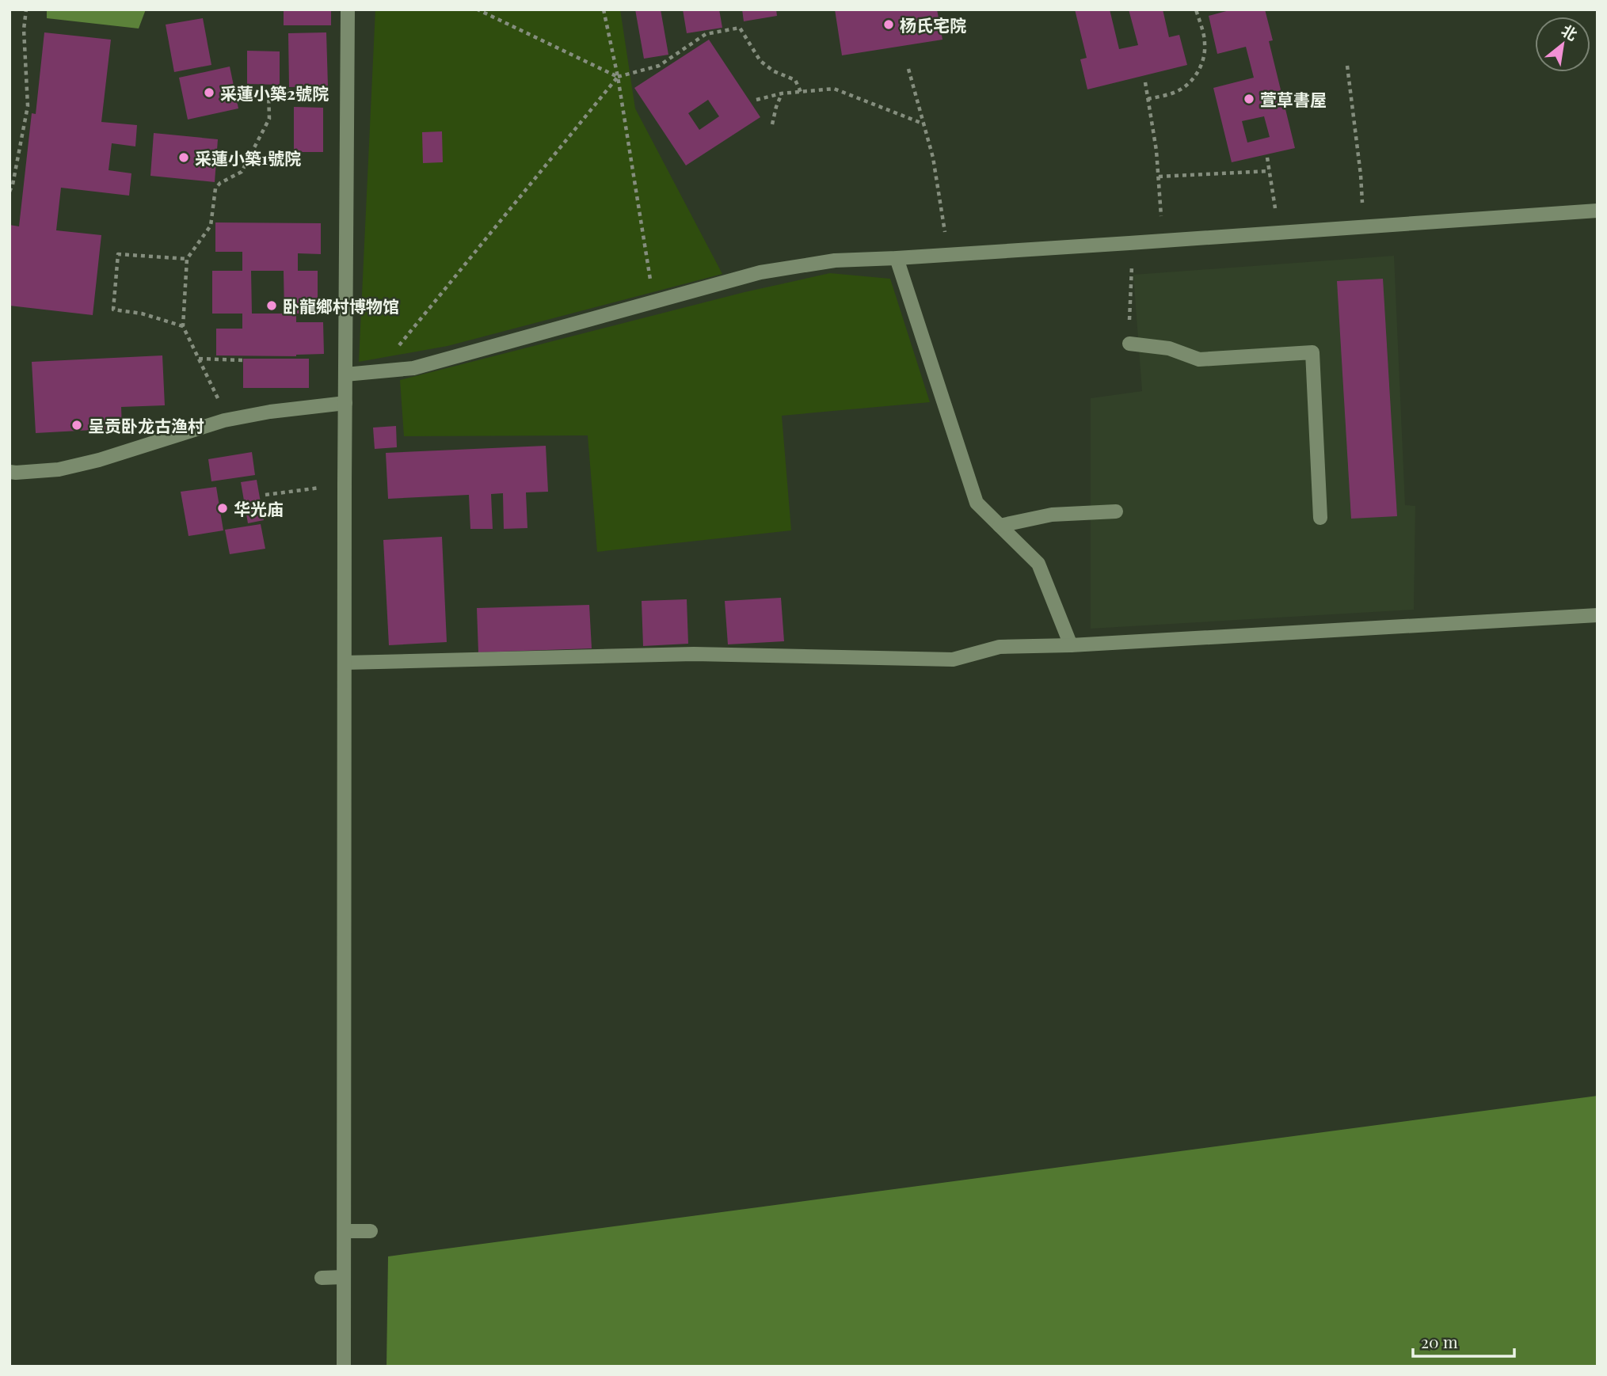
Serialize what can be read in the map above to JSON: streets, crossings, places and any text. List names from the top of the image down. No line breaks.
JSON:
{"places":["杨氏宅院","采蓮小築2號院","萱草書屋","采蓮小築1號院","卧龍鄉村博物馆","呈贡卧龙古渔村","华光庙"],"scale_bar":"20 m","north":"top right"}
